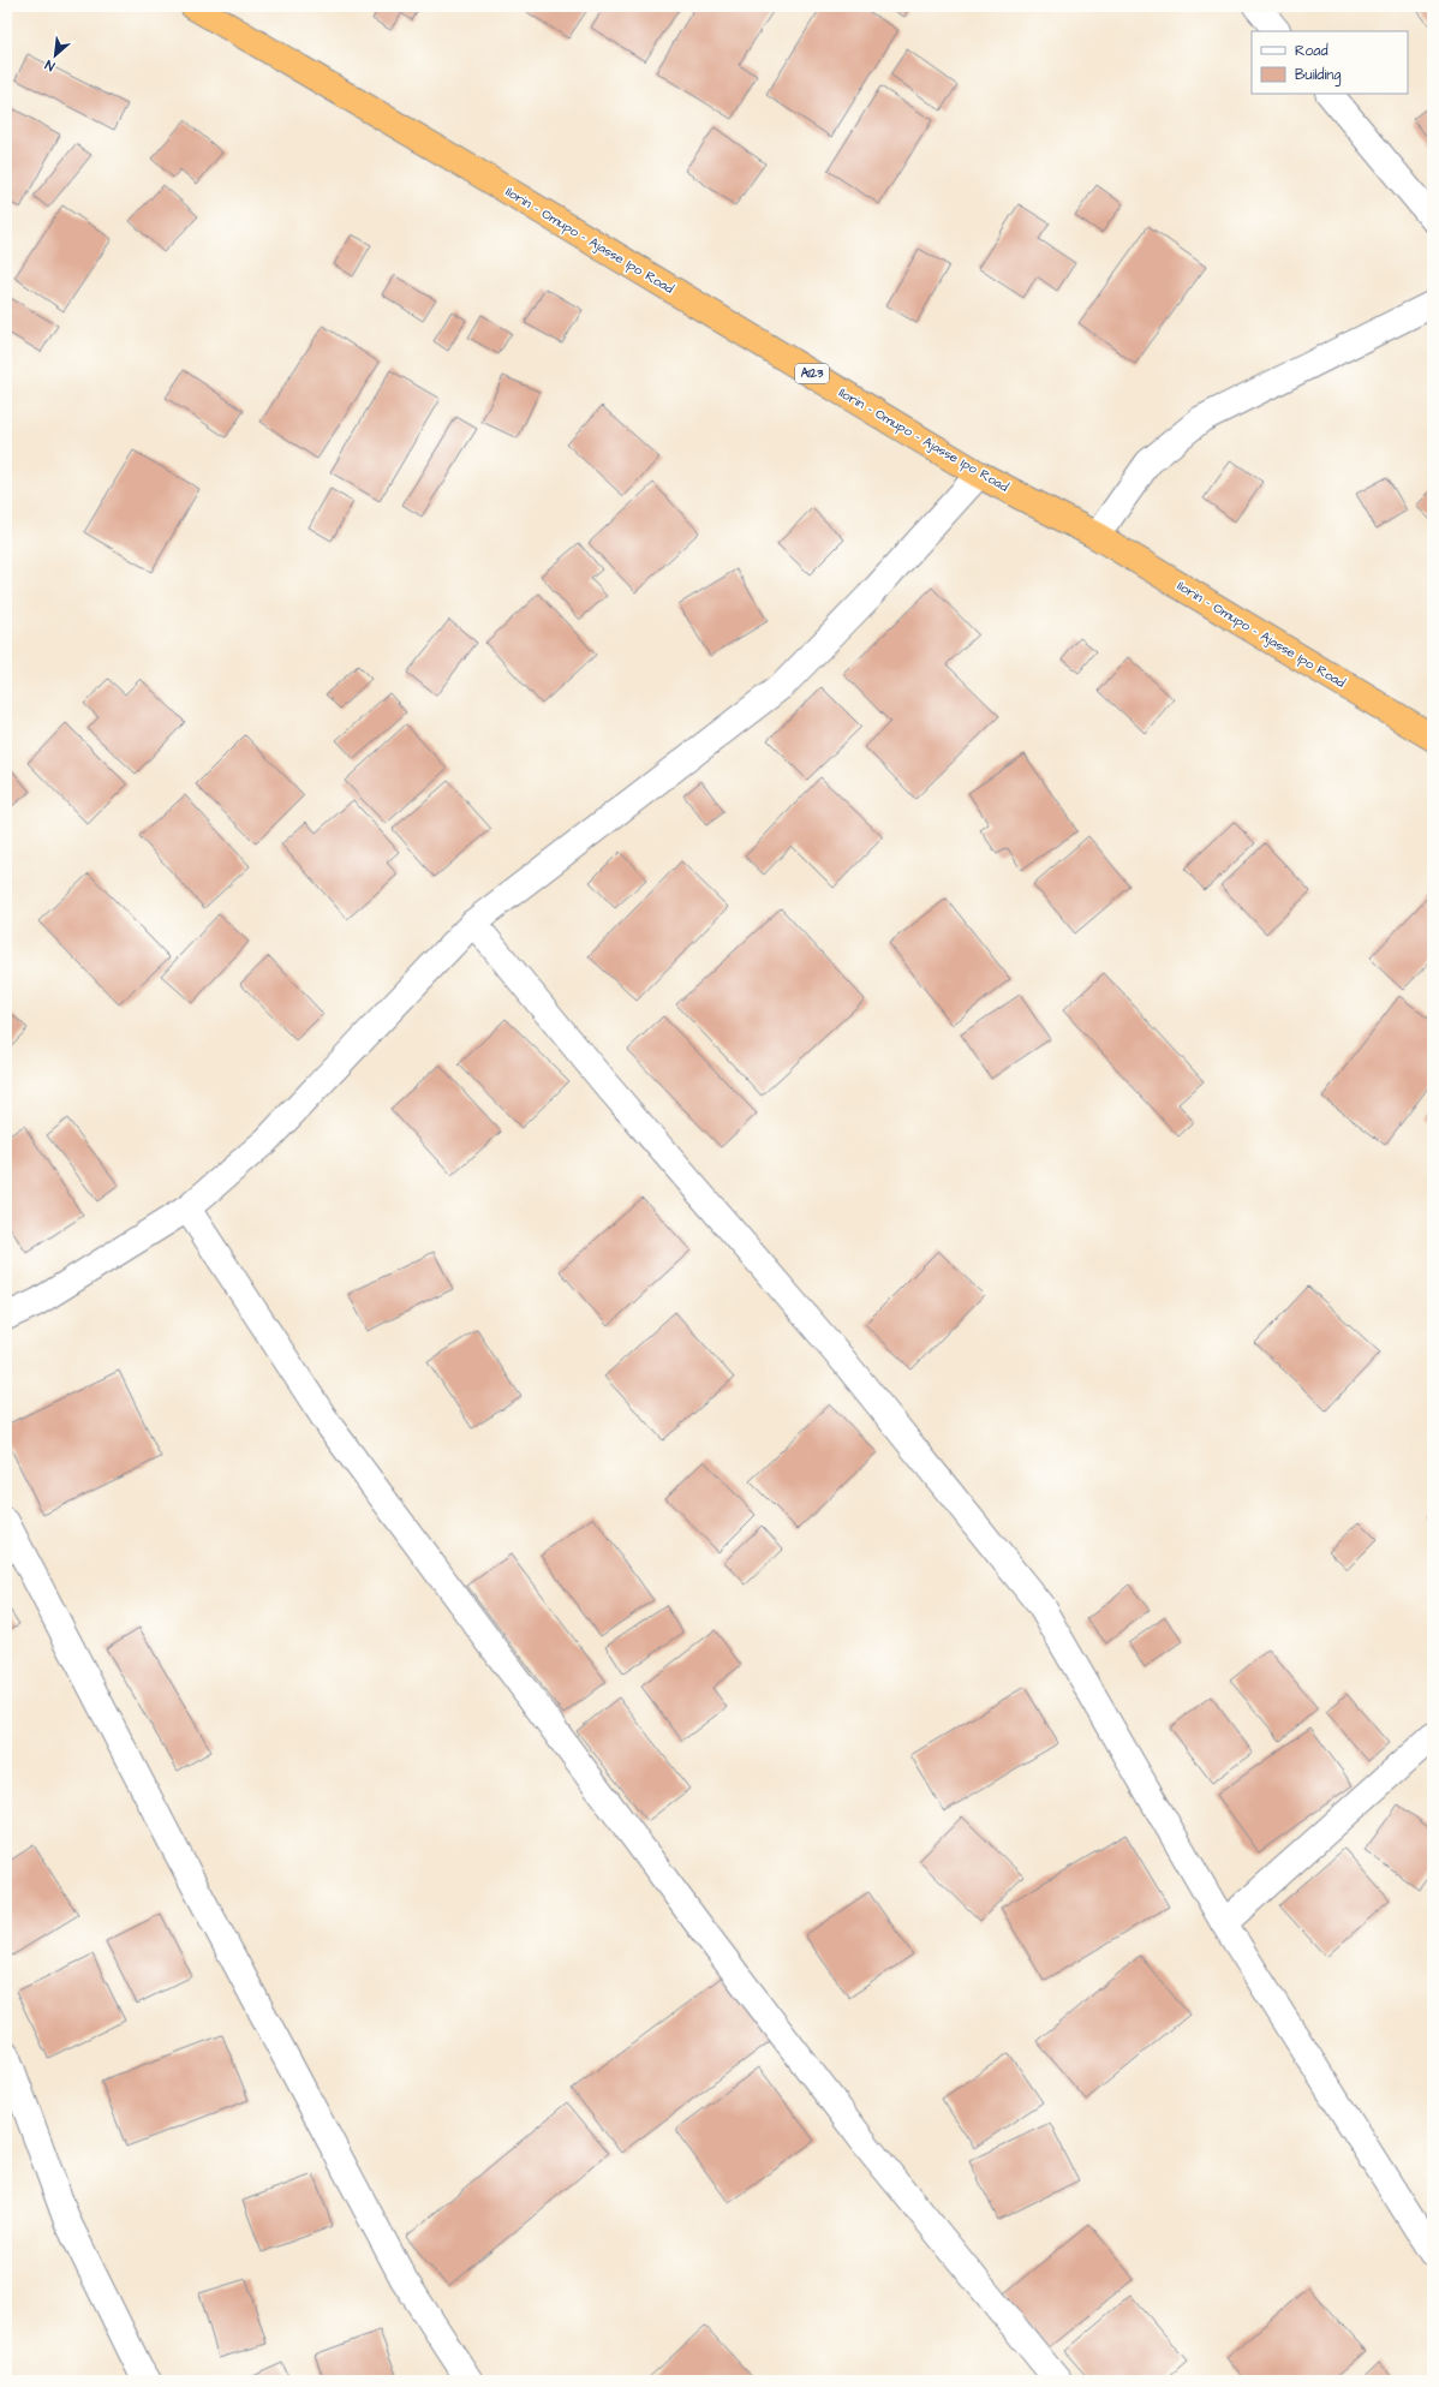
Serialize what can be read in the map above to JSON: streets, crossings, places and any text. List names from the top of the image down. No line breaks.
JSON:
{"streets":{"highway":["Ilorin - Omupo - Ajasse Ipo Road","A123"]},"legend":["Road","Building"],"north":"bottom left"}
